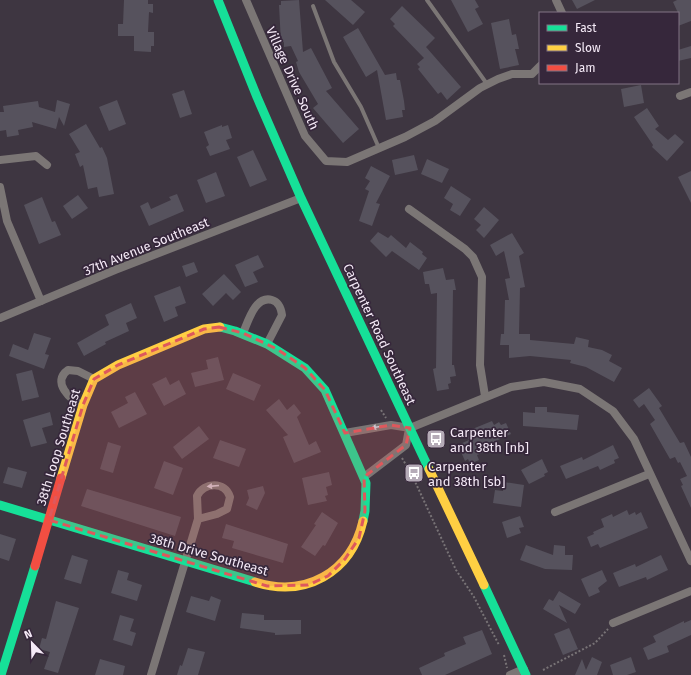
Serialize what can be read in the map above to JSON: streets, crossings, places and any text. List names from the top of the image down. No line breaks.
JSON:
{"streets":{"street":["Village Drive South","37th Avenue Southeast","Carpenter Road Southeast","38th Loop Southeast","38th Drive Southeast"]},"crossings":[["37th Avenue Southeast","Carpenter Road Southeast"],["38th Loop Southeast","38th Drive Southeast"]],"places":{"bus stop":["Carpenter and 38th [nb]","Carpenter and 38th [sb]"]},"legend":["Fast","Slow","Jam"],"north":"top left"}
